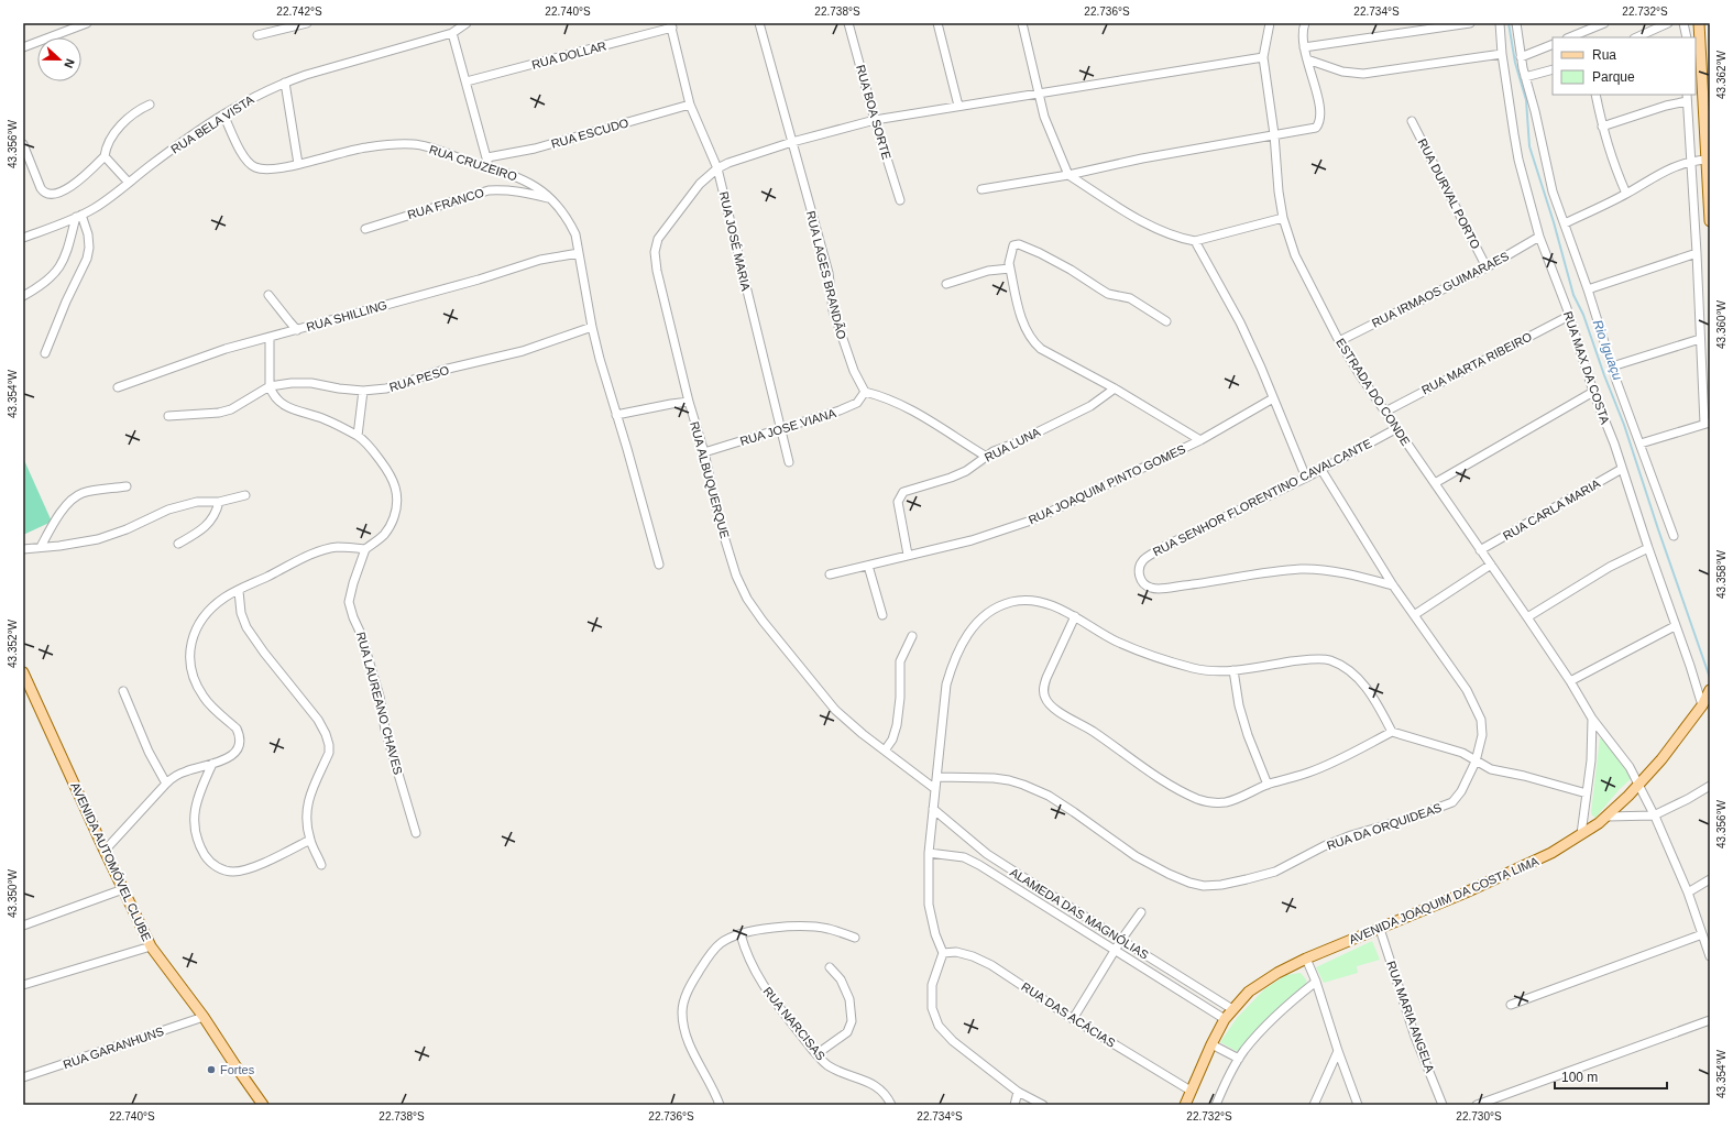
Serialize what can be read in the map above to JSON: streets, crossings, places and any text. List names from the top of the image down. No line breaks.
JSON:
{"streets":{"main road":["AVENIDA AUTOMÓVEL CLUBE","AVENIDA JOAQUIM DA COSTA LIMA"],"street":["RUA DOLLAR","RUA BOA SORTE","RUA BELA VISTA","RUA ESCUDO","RUA CRUZEIRO","RUA DURVAL PORTO","RUA FRANCO","RUA JOSÉ MARIA","RUA LAGES BRANDÃO","RUA IRMAOS GUIMARAES","RUA SHILLING","RUA MARTA RIBEIRO","RUA MAX DA COSTA","RUA PESO","ESTRADA DO CONDE","RUA JOSE VIANA","RUA LUNA","RUA ALBUQUERQUE","RUA JOAQUIM PINTO GOMES","RUA SENHOR FLORENTINO CAVALCANTE","RUA CARLA MARIA","RUA LAUREANO CHAVES","RUA DA ORQUIDEAS","ALAMEDA DAS MAGNÓLIAS","RUA DAS ACÁCIAS","RUA MARIA ANGELA","RUA NARCISAS","RUA GARANHUNS"]},"crossings":[["RUA DOLLAR","RUA JOSÉ MARIA"],["RUA BOA SORTE","RUA ALBUQUERQUE"],["RUA BELA VISTA","RUA CRUZEIRO"],["RUA ESCUDO","RUA JOSÉ MARIA"],["RUA CRUZEIRO","RUA FRANCO"],["RUA CRUZEIRO","RUA SHILLING"],["RUA CRUZEIRO","RUA PESO"],["RUA DURVAL PORTO","RUA IRMAOS GUIMARAES"],["RUA JOSÉ MARIA","RUA JOSE VIANA"],["RUA JOSÉ MARIA","RUA ALBUQUERQUE"],["RUA LAGES BRANDÃO","RUA JOSE VIANA"],["RUA LAGES BRANDÃO","RUA ALBUQUERQUE"],["RUA IRMAOS GUIMARAES","RUA MAX DA COSTA"],["RUA IRMAOS GUIMARAES","ESTRADA DO CONDE"],["RUA MARTA RIBEIRO","RUA MAX DA COSTA"],["RUA MARTA RIBEIRO","ESTRADA DO CONDE"],["RUA MAX DA COSTA","RUA CARLA MARIA"],["RUA MAX DA COSTA","AVENIDA JOAQUIM DA COSTA LIMA"],["ESTRADA DO CONDE","RUA ALBUQUERQUE"],["ESTRADA DO CONDE","RUA SENHOR FLORENTINO CAVALCANTE"],["ESTRADA DO CONDE","RUA CARLA MARIA"],["ESTRADA DO CONDE","AVENIDA JOAQUIM DA COSTA LIMA"],["RUA JOSE VIANA","RUA ALBUQUERQUE"],["RUA LUNA","RUA JOAQUIM PINTO GOMES"],["RUA SENHOR FLORENTINO CAVALCANTE","RUA DA ORQUIDEAS"],["AVENIDA AUTOMÓVEL CLUBE","RUA GARANHUNS"],["AVENIDA JOAQUIM DA COSTA LIMA","ALAMEDA DAS MAGNÓLIAS"],["AVENIDA JOAQUIM DA COSTA LIMA","RUA DAS ACÁCIAS"],["AVENIDA JOAQUIM DA COSTA LIMA","RUA MARIA ANGELA"]],"water":["Rio Iguaçu"],"places":["Fortes"],"legend":["Rua","Parque"],"scale_bar":"100 m","north":"right","coordinates":["22.742°S","22.740°S","22.738°S","22.736°S","22.734°S","22.732°S","43.362°W","43.356°W","43.360°W","43.354°W","43.358°W","43.352°W","43.350°W","22.730°S"]}
